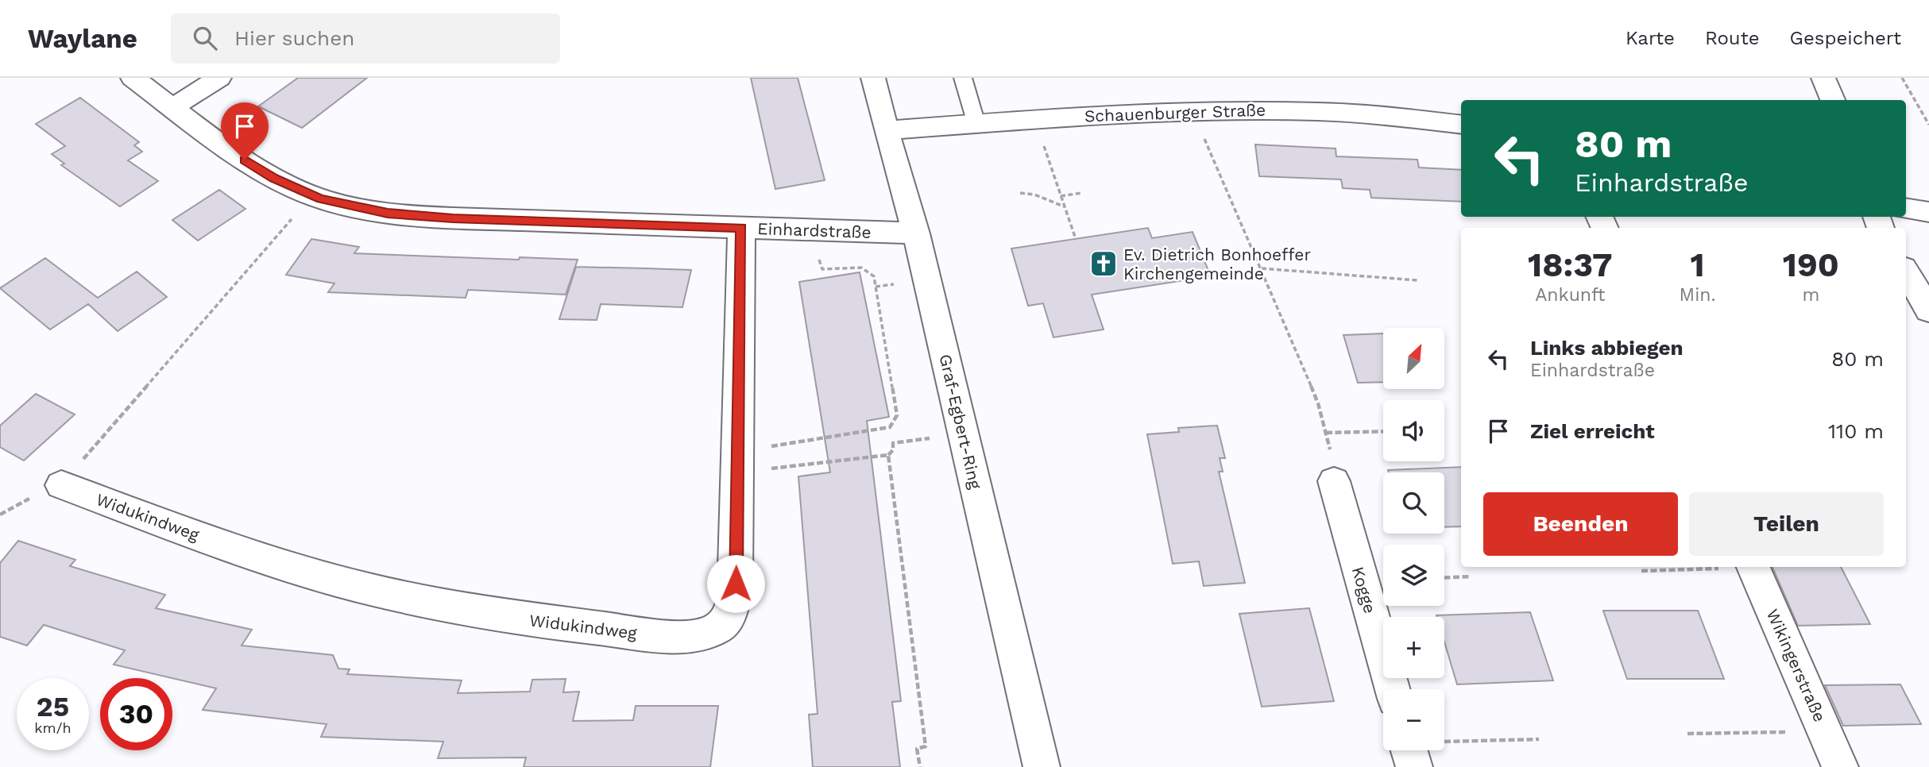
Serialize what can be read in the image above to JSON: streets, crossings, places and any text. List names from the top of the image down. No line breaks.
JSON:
{"streets":{"street":["Schauenburger Straße","Einhardstraße","Graf-Egbert-Ring","Widukindweg","Kogge","Wikingerstraße"]},"crossings":[["Schauenburger Straße","Graf-Egbert-Ring"],["Einhardstraße","Graf-Egbert-Ring"],["Einhardstraße","Widukindweg"]],"places":{"church":["Ev. Dietrich Bonhoeffer Kirchengemeinde"]},"north":"top right","page":{"header":"Waylane","search":"Hier suchen","nav":["Karte","Route","Gespeichert"],"turn":["80 m","Einhardstraße"],"eta":["18:37","Ankunft","1","Min.","190","m"],"list":[{"name":"Links abbiegen","note":"Einhardstraße","value":"80 m"},{"name":"Ziel erreicht","value":"110 m"}],"map_buttons":["+","−"],"buttons":["Beenden","Teilen"],"speed":"25 km/h","limit":"30"}}
